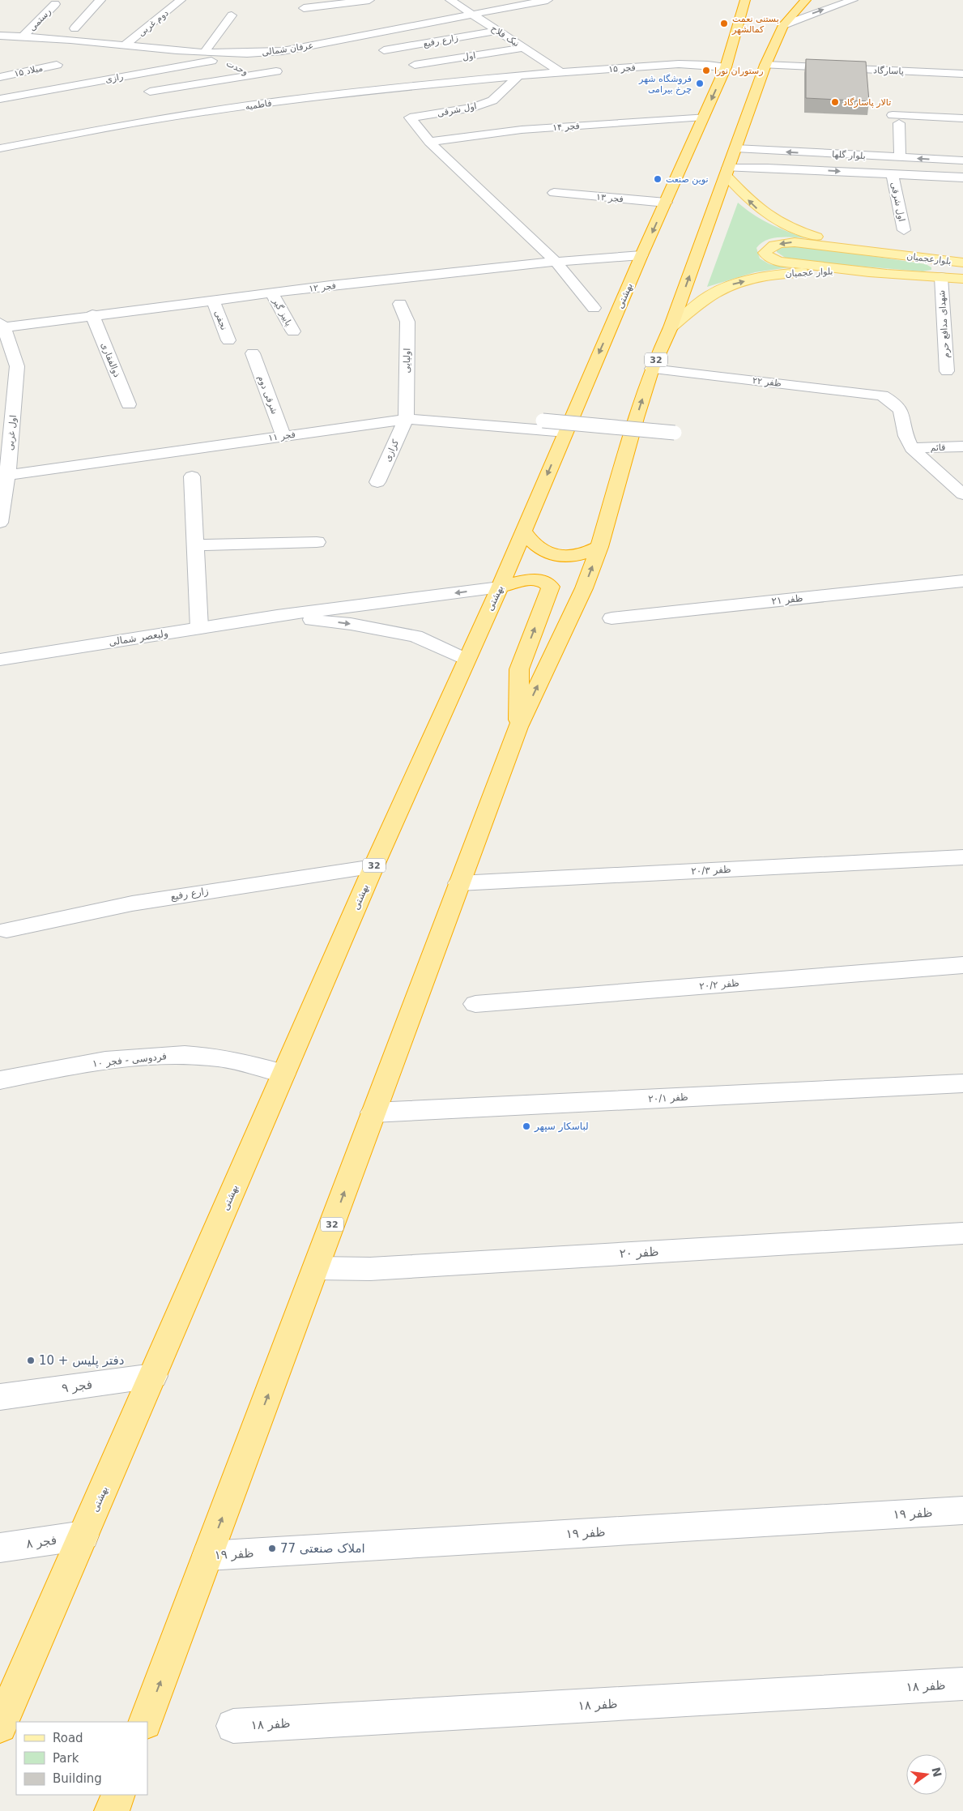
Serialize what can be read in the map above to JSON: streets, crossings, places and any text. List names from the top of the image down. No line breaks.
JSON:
{"streets":{"highway":["بهشتی","32"],"main road":["بلوارعجمیان","بلوار عجمیان"],"street":["رستمی","دوم غربی","نیک فلاح","زارع رفیع","عرفان شمالی","اول","وحدت","فجر ۱۵","میلاد ۱۵","پاسارگاد","رازی","فاطمیه","اول شرقی","فجر ۱۴","بلوار گلها","فجر ۱۳","فجر ۱۲","پاییز گیر","نجفی","شهدای مدافع حرم","ذوالفقاری","اولیایی","ظفر ۲۲","شرقی دوم","اول غربی","فجر ۱۱","قائم","کزازی","ظفر ۲۱","ولیعصر شمالی","ظفر ۲۰/۳","ظفر ۲۰/۲","فردوسی - فجر ۱۰","ظفر ۲۰/۱","ظفر ۲۰","فجر ۹","ظفر ۱۹","فجر ۸","ظفر ۱۸"]},"crossings":[["رستمی","عرفان شمالی"],["دوم غربی","عرفان شمالی"],["نیک فلاح","زارع رفیع"],["نیک فلاح","عرفان شمالی"],["نیک فلاح","اول"],["نیک فلاح","فجر ۱۵"],["زارع رفیع","بهشتی"],["عرفان شمالی","وحدت"],["عرفان شمالی","رازی"],["وحدت","رازی"],["فجر ۱۵","فاطمیه"],["فجر ۱۵","اول شرقی"],["فجر ۱۵","بهشتی"],["پاسارگاد","32"],["فاطمیه","اول شرقی"],["اول شرقی","فجر ۱۴"],["اول شرقی","بلوار گلها"],["فجر ۱۴","بهشتی"],["بلوار گلها","32"],["فجر ۱۳","بهشتی"],["بلوار عجمیان","شهدای مدافع حرم"],["بلوار عجمیان","32"],["فجر ۱۲","بهشتی"],["فجر ۱۲","پاییز گیر"],["فجر ۱۲","نجفی"],["فجر ۱۲","ذوالفقاری"],["بهشتی","فجر ۱۱"],["بهشتی","فردوسی - فجر ۱۰"],["بهشتی","فجر ۹"],["بهشتی","فجر ۸"],["32","ظفر ۲۲"],["32","ظفر ۲۰/۳"],["32","ظفر ۲۰/۱"],["32","ظفر ۲۰"],["32","ظفر ۱۹"],["اولیایی","فجر ۱۱"],["اولیایی","کزازی"],["ظفر ۲۲","قائم"],["شرقی دوم","فجر ۱۱"],["اول غربی","فجر ۱۱"],["فجر ۱۱","کزازی"]],"one_way":["بلوار عجمیان"],"places":["بستنی نعمت کمالشهر","رستوران نورا","فروشگاه شهر چرخ بیرامی","تالار پاسارگاد","نوین صنعت","لباسکار سپهر","دفتر پلیس + 10","املاک صنعتی 77"],"legend":["Road","Park","Building"],"north":"right"}
